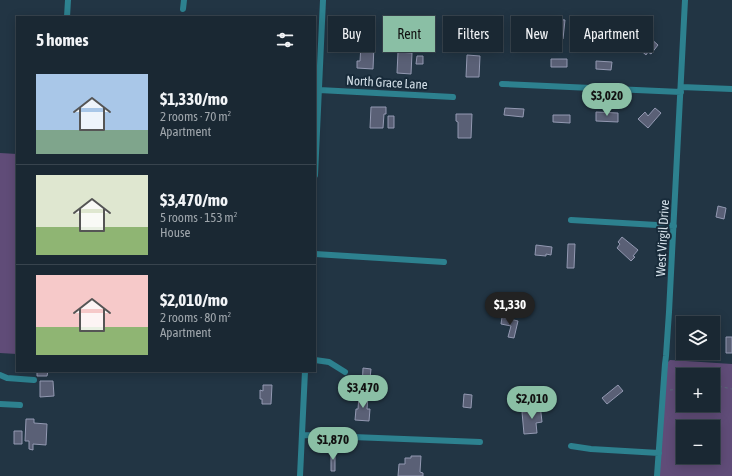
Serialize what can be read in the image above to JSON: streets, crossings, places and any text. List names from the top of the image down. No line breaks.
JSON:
{"streets":{"street":["North Grace Lane","West Virgil Drive"]},"page":{"chip":["Buy","Rent","Filters","New","Apartment"],"heading":"5 homes","list":[{"name":"$1,330/mo","note":"2 rooms · 70 m² · Apartment"},{"name":"$3,470/mo","note":"5 rooms · 153 m² · House"},{"name":"$2,010/mo","note":"2 rooms · 80 m² · Apartment"}],"price":["$3,020","$1,330","$3,470","$2,010","$1,870"],"map_buttons":["+","−"]}}
